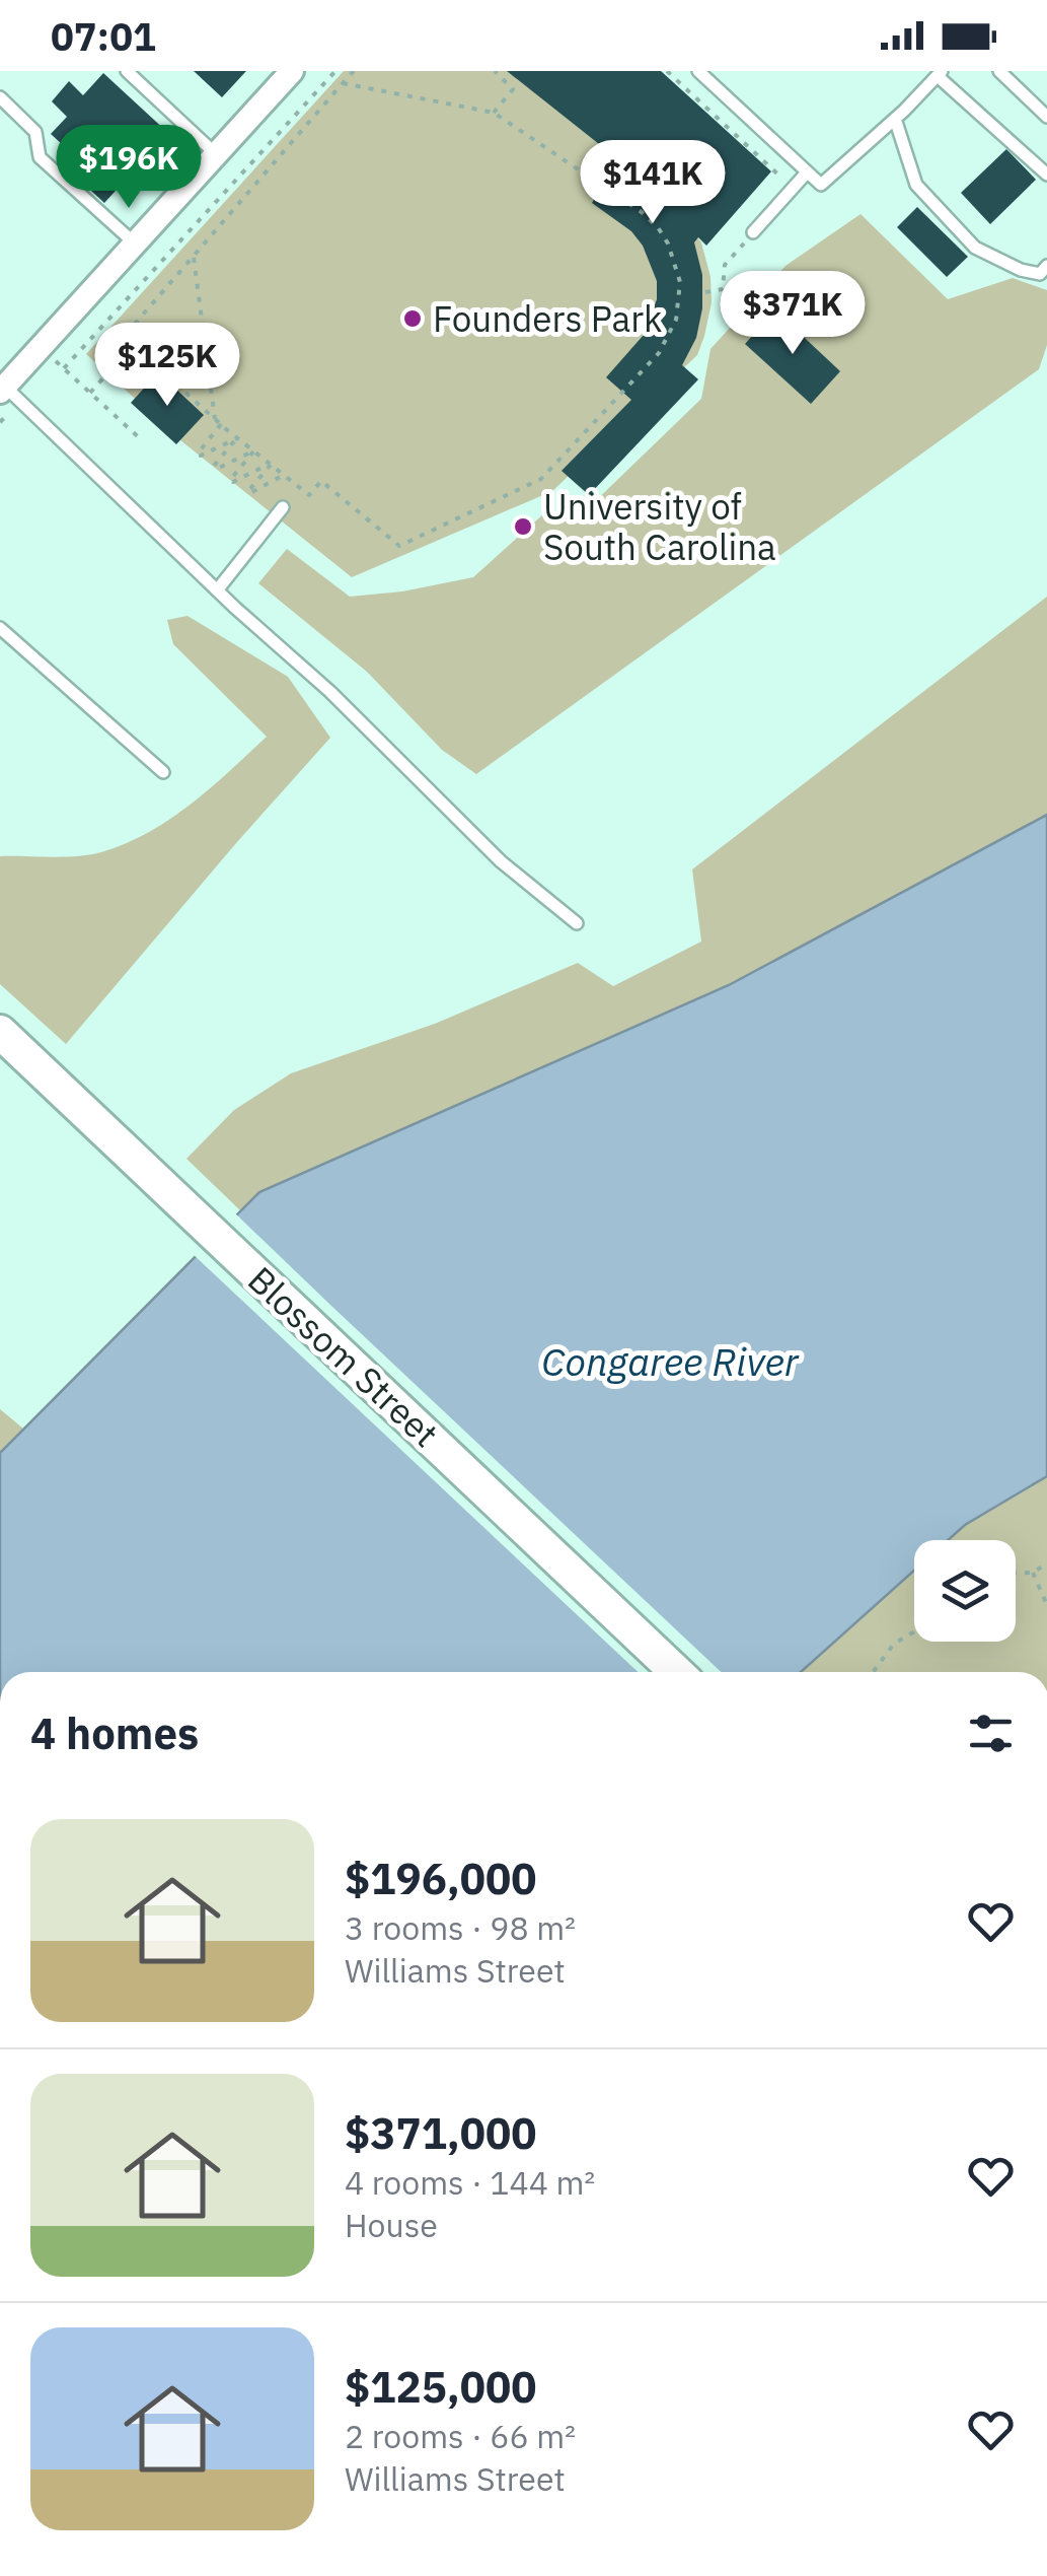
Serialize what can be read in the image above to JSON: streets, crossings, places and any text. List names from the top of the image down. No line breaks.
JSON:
{"streets":{"main road":["Blossom Street"]},"water":["Congaree River"],"places":["Founders Park","University of South Carolina"],"page":{"status":"07:01","price":["$196K","$141K","$371K","$125K"],"heading":"4 homes","list":[{"name":"$196,000","note":"3 rooms · 98 m² · Williams Street"},{"name":"$371,000","note":"4 rooms · 144 m² · House"},{"name":"$125,000","note":"2 rooms · 66 m² · Williams Street"}]}}
